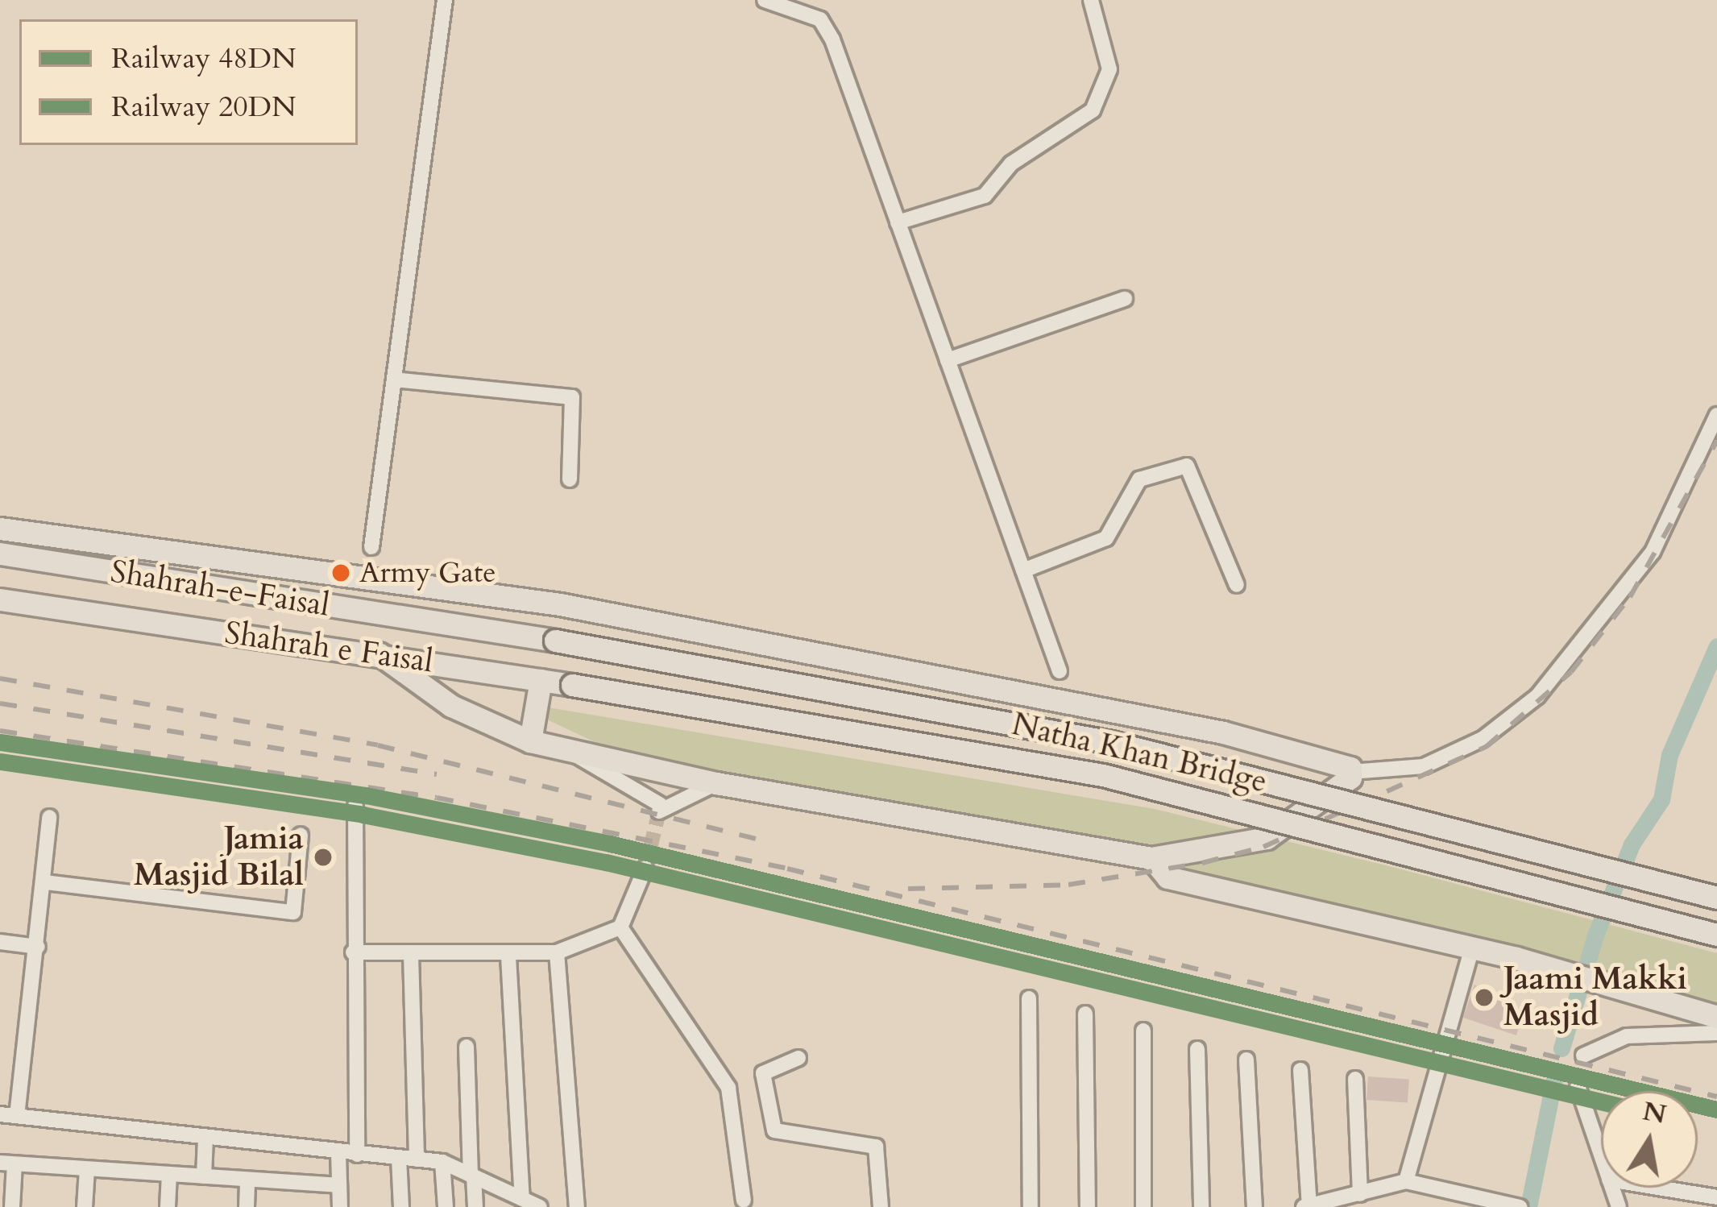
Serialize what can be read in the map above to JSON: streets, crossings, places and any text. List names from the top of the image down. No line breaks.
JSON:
{"streets":{"highway":["Shahrah-e-Faisal","Shahrah e Faisal","Natha Khan Bridge"]},"crossings":[["Shahrah-e-Faisal","Shahrah e Faisal"],["Shahrah-e-Faisal","Natha Khan Bridge"],["Shahrah e Faisal","Natha Khan Bridge"]],"places":["Army Gate","Jamia Masjid Bilal","Jaami Makki Masjid"],"lines":["rail line 48DN","rail line 20DN"],"legend":["Railway 48DN","Railway 20DN"],"north":"top"}
